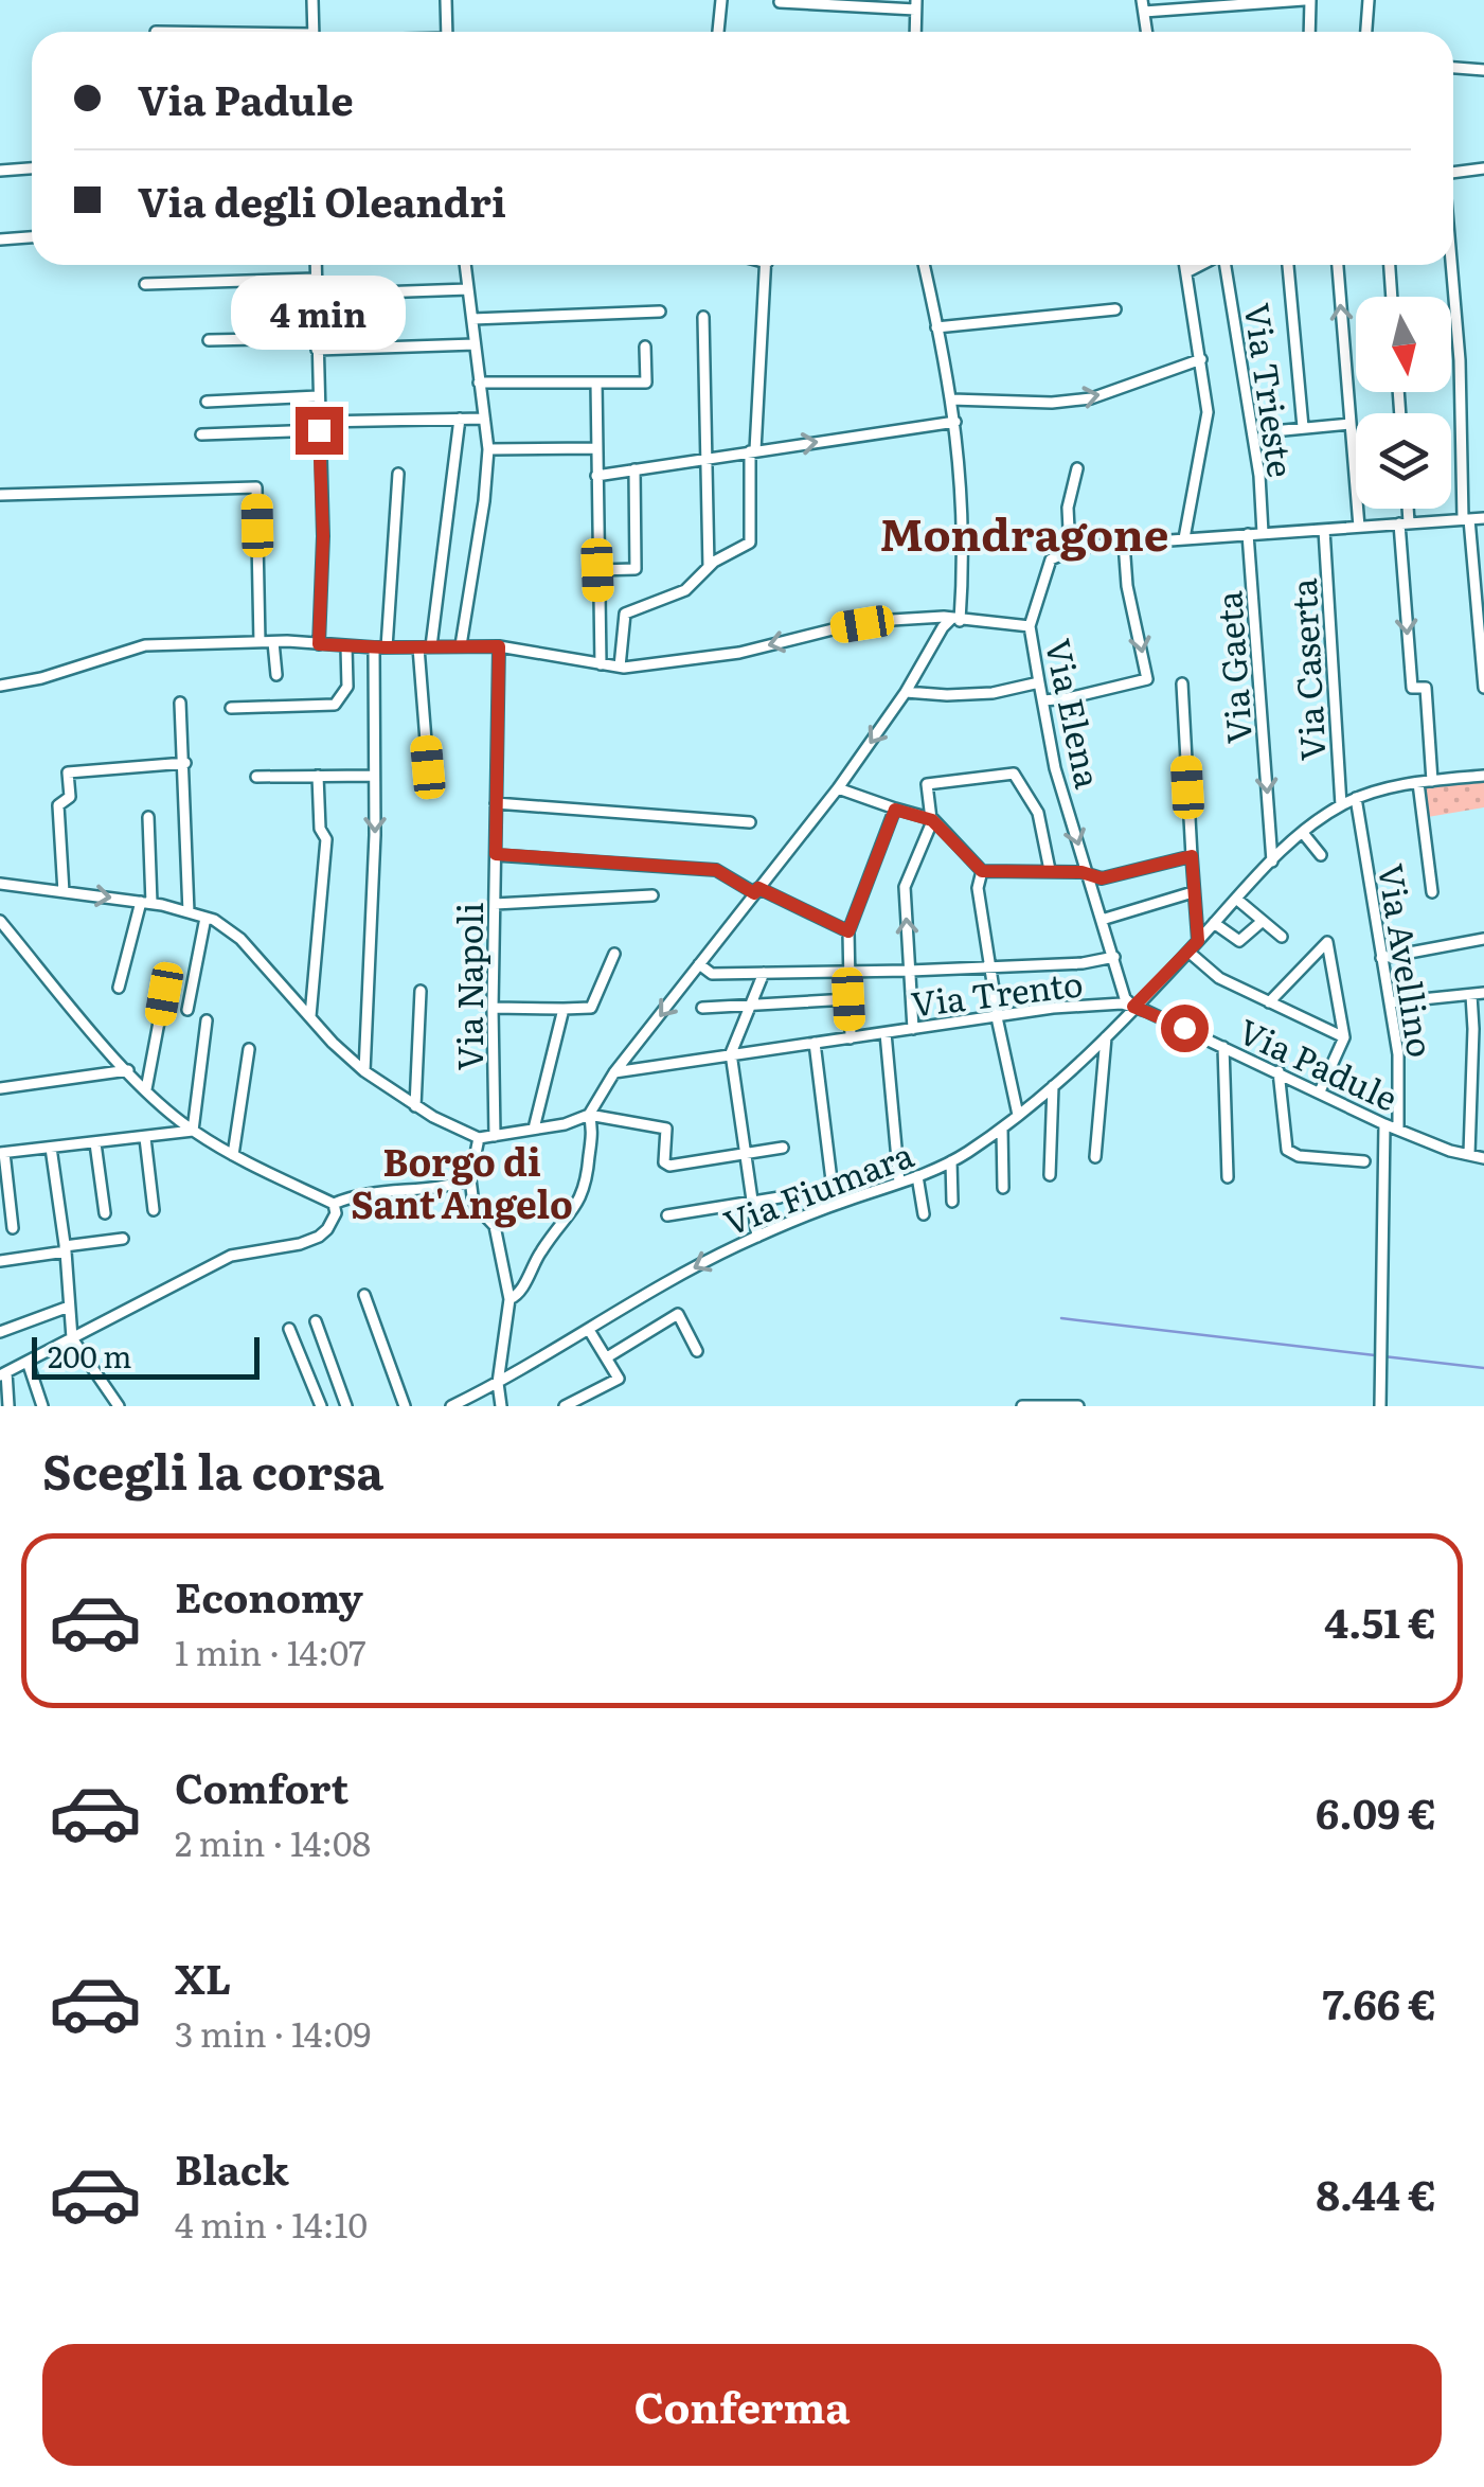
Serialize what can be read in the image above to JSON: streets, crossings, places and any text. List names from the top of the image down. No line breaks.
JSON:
{"streets":{"street":["Via Trieste","Via Gaeta","Via Caserta","Via Elena","Via Avellino","Via Napoli","Via Trento","Via Padule","Via Fiumara"]},"crossings":[["Via Gaeta","Via Fiumara"],["Via Caserta","Via Fiumara"],["Via Elena","Via Trento"],["Via Elena","Via Padule"],["Via Elena","Via Fiumara"],["Via Avellino","Via Padule"],["Via Avellino","Via Fiumara"],["Via Trento","Via Padule"],["Via Trento","Via Fiumara"],["Via Padule","Via Fiumara"]],"one_way":["Via Elena"],"districts":["Mondragone","Borgo di Sant'Angelo"],"scale_bar":"200 m","north":"bottom","page":{"banner":["Via Padule","Via degli Oleandri"],"bubble":"4 min","scale":"200 m","heading":"Scegli la corsa","list":[{"name":"Economy","note":"1 min · 14:07","value":"4.51 €"},{"name":"Comfort","note":"2 min · 14:08","value":"6.09 €"},{"name":"XL","note":"3 min · 14:09","value":"7.66 €"},{"name":"Black","note":"4 min · 14:10","value":"8.44 €"}],"buttons":"Conferma"}}
